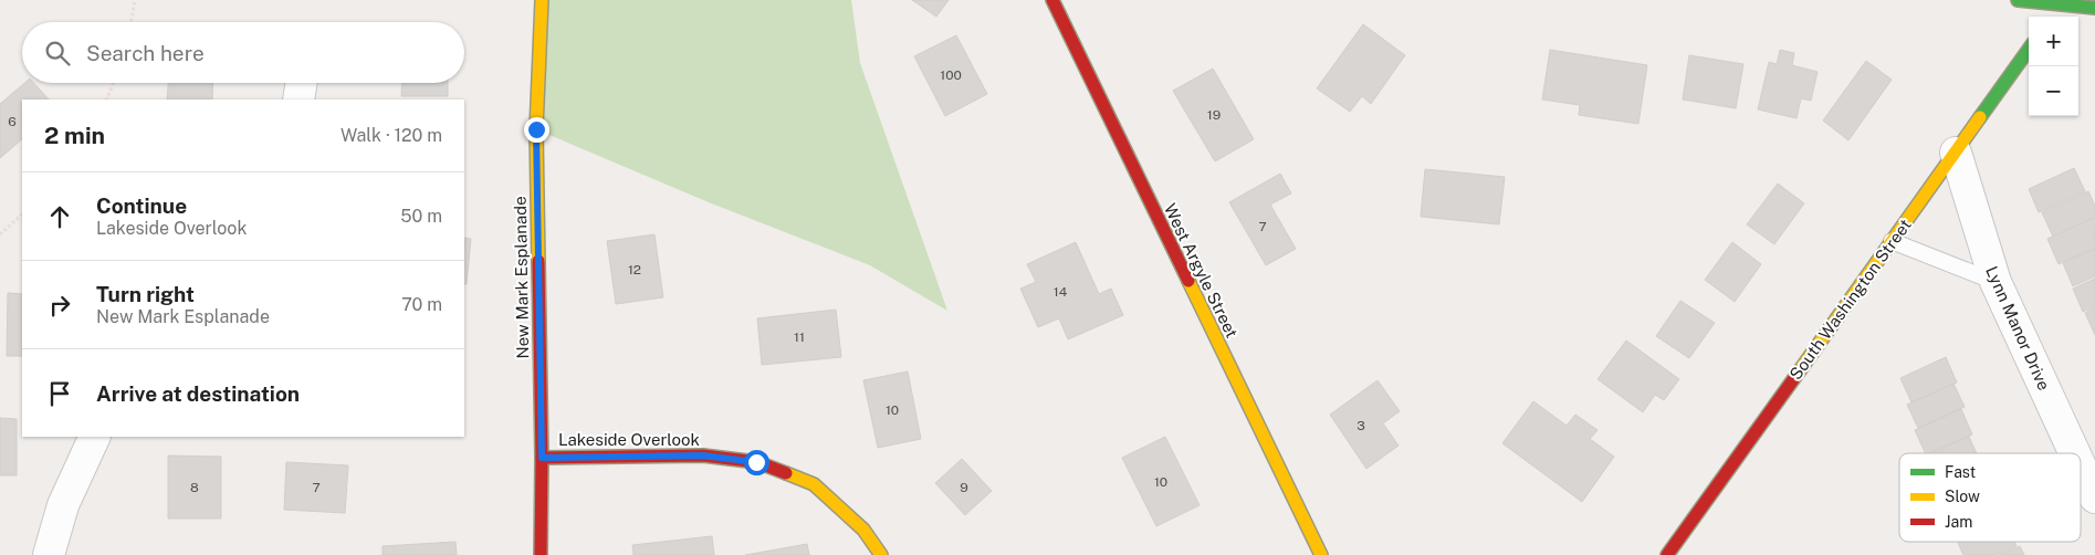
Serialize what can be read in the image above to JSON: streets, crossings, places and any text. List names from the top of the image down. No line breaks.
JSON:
{"streets":{"street":["West Argyle Street","New Mark Esplanade","South Washington Street","Lynn Manor Drive","Lakeside Overlook"]},"crossings":[["New Mark Esplanade","Lakeside Overlook"],["South Washington Street","Lynn Manor Drive"]],"house_numbers":["100","19","6","7","12","14","11","10","3","10","8","7","9"],"legend":["Fast","Slow","Jam"],"page":{"map_buttons":["+","−"],"search":"Search here","heading":["2 min","Walk · 120 m"],"list":[["Continue","Lakeside Overlook","50 m"],["Turn right","New Mark Esplanade","70 m"],"Arrive at destination"]}}
